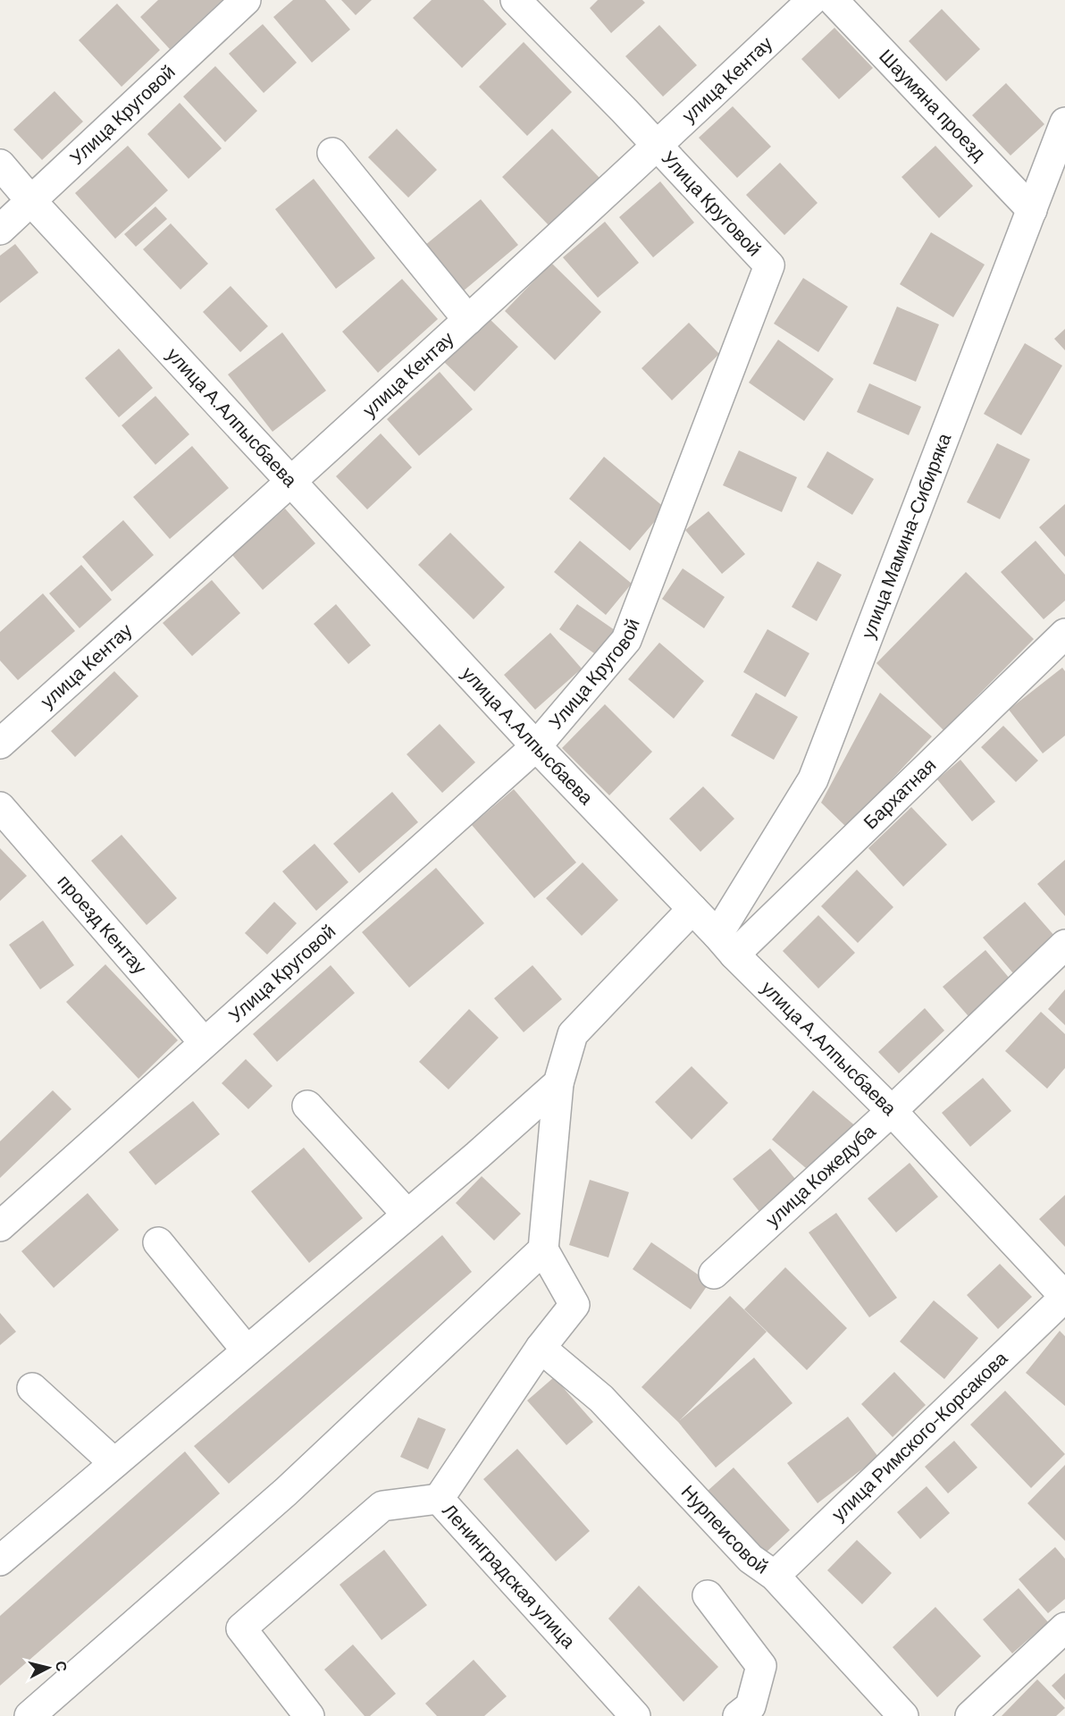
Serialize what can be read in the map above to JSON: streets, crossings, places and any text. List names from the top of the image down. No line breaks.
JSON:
{"streets":{"street":["улица Кентау","Шаумяна проезд","Улица Круговой","улица А.Алпысбаева","улица Мамина-Сибиряка","Бархатная","проезд Кентау","улица Кожедуба","улица Римского-Корсакова","Нурпеисовой","Ленинградская улица"]},"crossings":[["улица Кентау","Улица Круговой"],["улица Кентау","улица А.Алпысбаева"],["Шаумяна проезд","улица Мамина-Сибиряка"],["Улица Круговой","улица А.Алпысбаева"],["Улица Круговой","проезд Кентау"],["улица А.Алпысбаева","улица Мамина-Сибиряка"],["улица А.Алпысбаева","Бархатная"],["улица А.Алпысбаева","улица Кожедуба"],["улица А.Алпысбаева","улица Римского-Корсакова"],["улица Мамина-Сибиряка","Бархатная"],["улица Римского-Корсакова","Нурпеисовой"],["Нурпеисовой","Ленинградская улица"]],"north":"right"}
